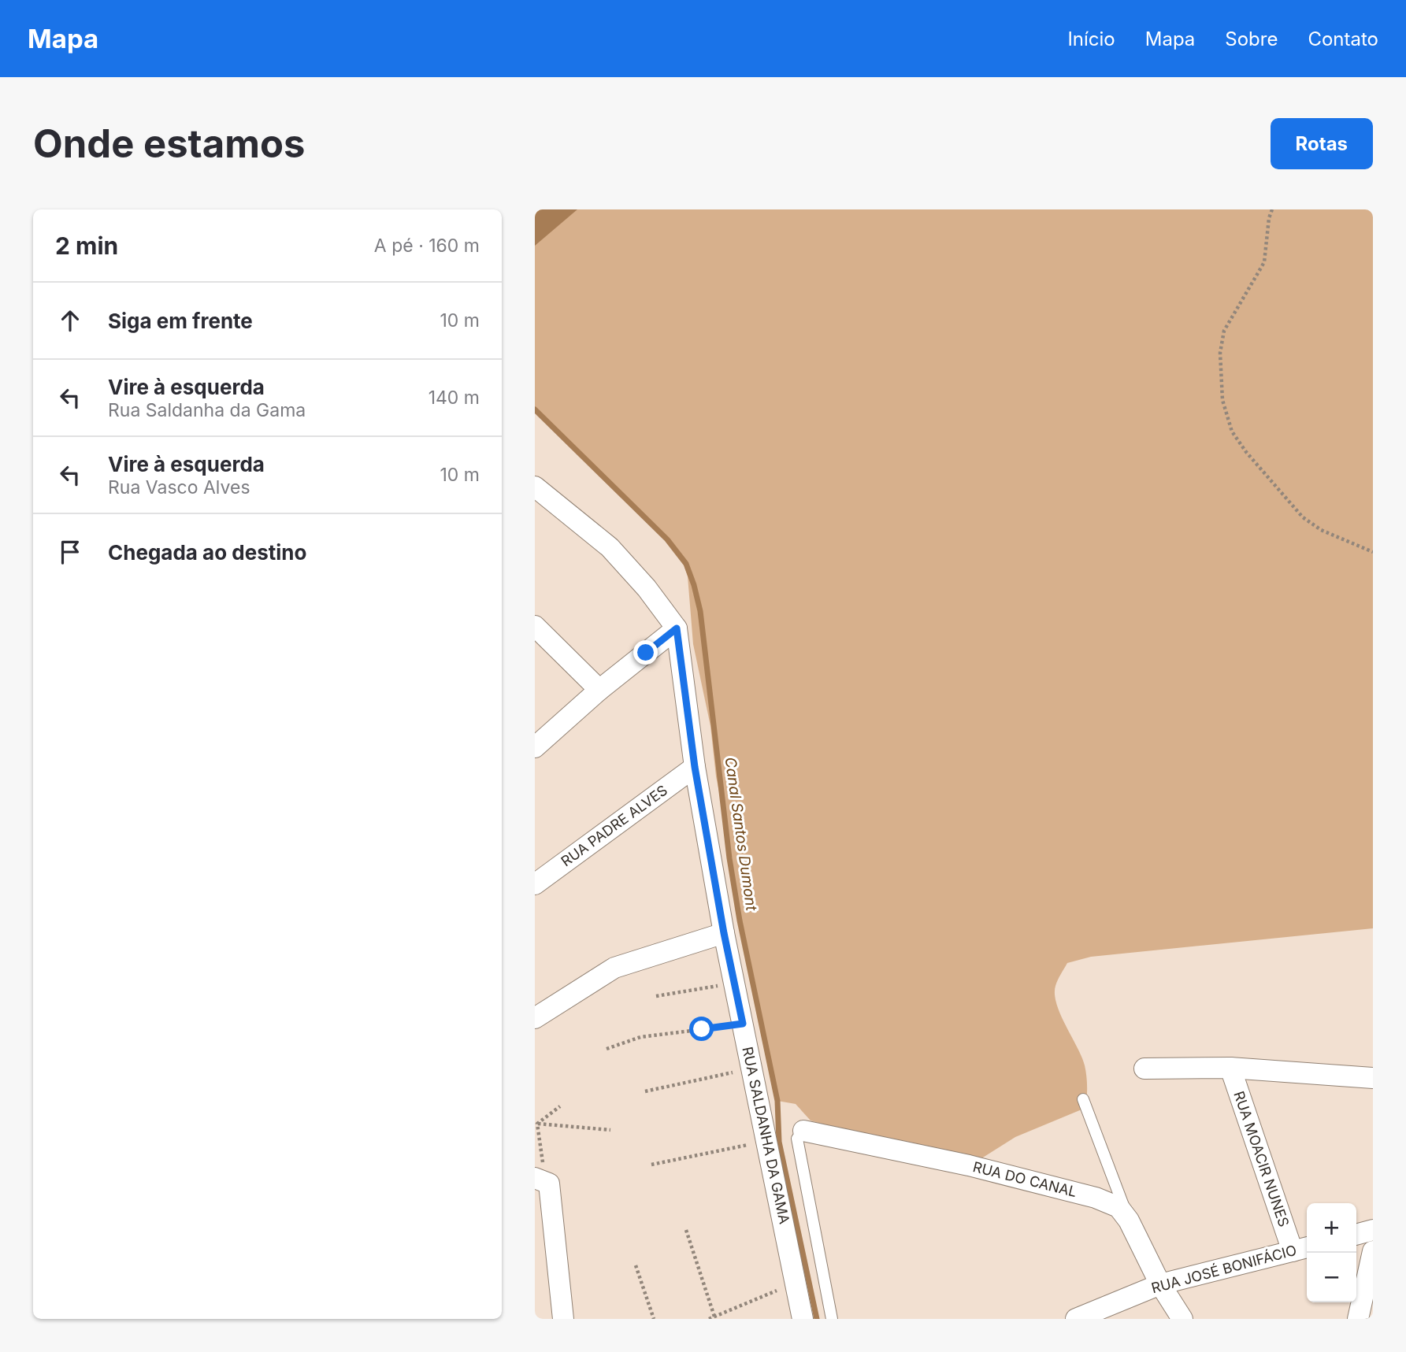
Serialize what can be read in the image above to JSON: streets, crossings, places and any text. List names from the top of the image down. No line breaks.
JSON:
{"streets":{"street":["RUA PADRE ALVES","RUA SALDANHA DA GAMA","RUA MOACIR NUNES","RUA DO CANAL","RUA JOSÉ BONIFÁCIO"]},"crossings":[["RUA PADRE ALVES","RUA SALDANHA DA GAMA"],["RUA SALDANHA DA GAMA","RUA DO CANAL"],["RUA MOACIR NUNES","RUA JOSÉ BONIFÁCIO"],["RUA DO CANAL","RUA JOSÉ BONIFÁCIO"]],"water":["Canal Santos Dumont"],"page":{"header":"Mapa","nav":["Início","Mapa","Sobre","Contato"],"buttons":"Rotas","title":"Onde estamos","heading":["2 min","A pé · 160 m"],"list":[["Siga em frente","10 m"],["Vire à esquerda","Rua Saldanha da Gama","140 m"],["Vire à esquerda","Rua Vasco Alves","10 m"],"Chegada ao destino"],"map_buttons":["+","−"]}}
